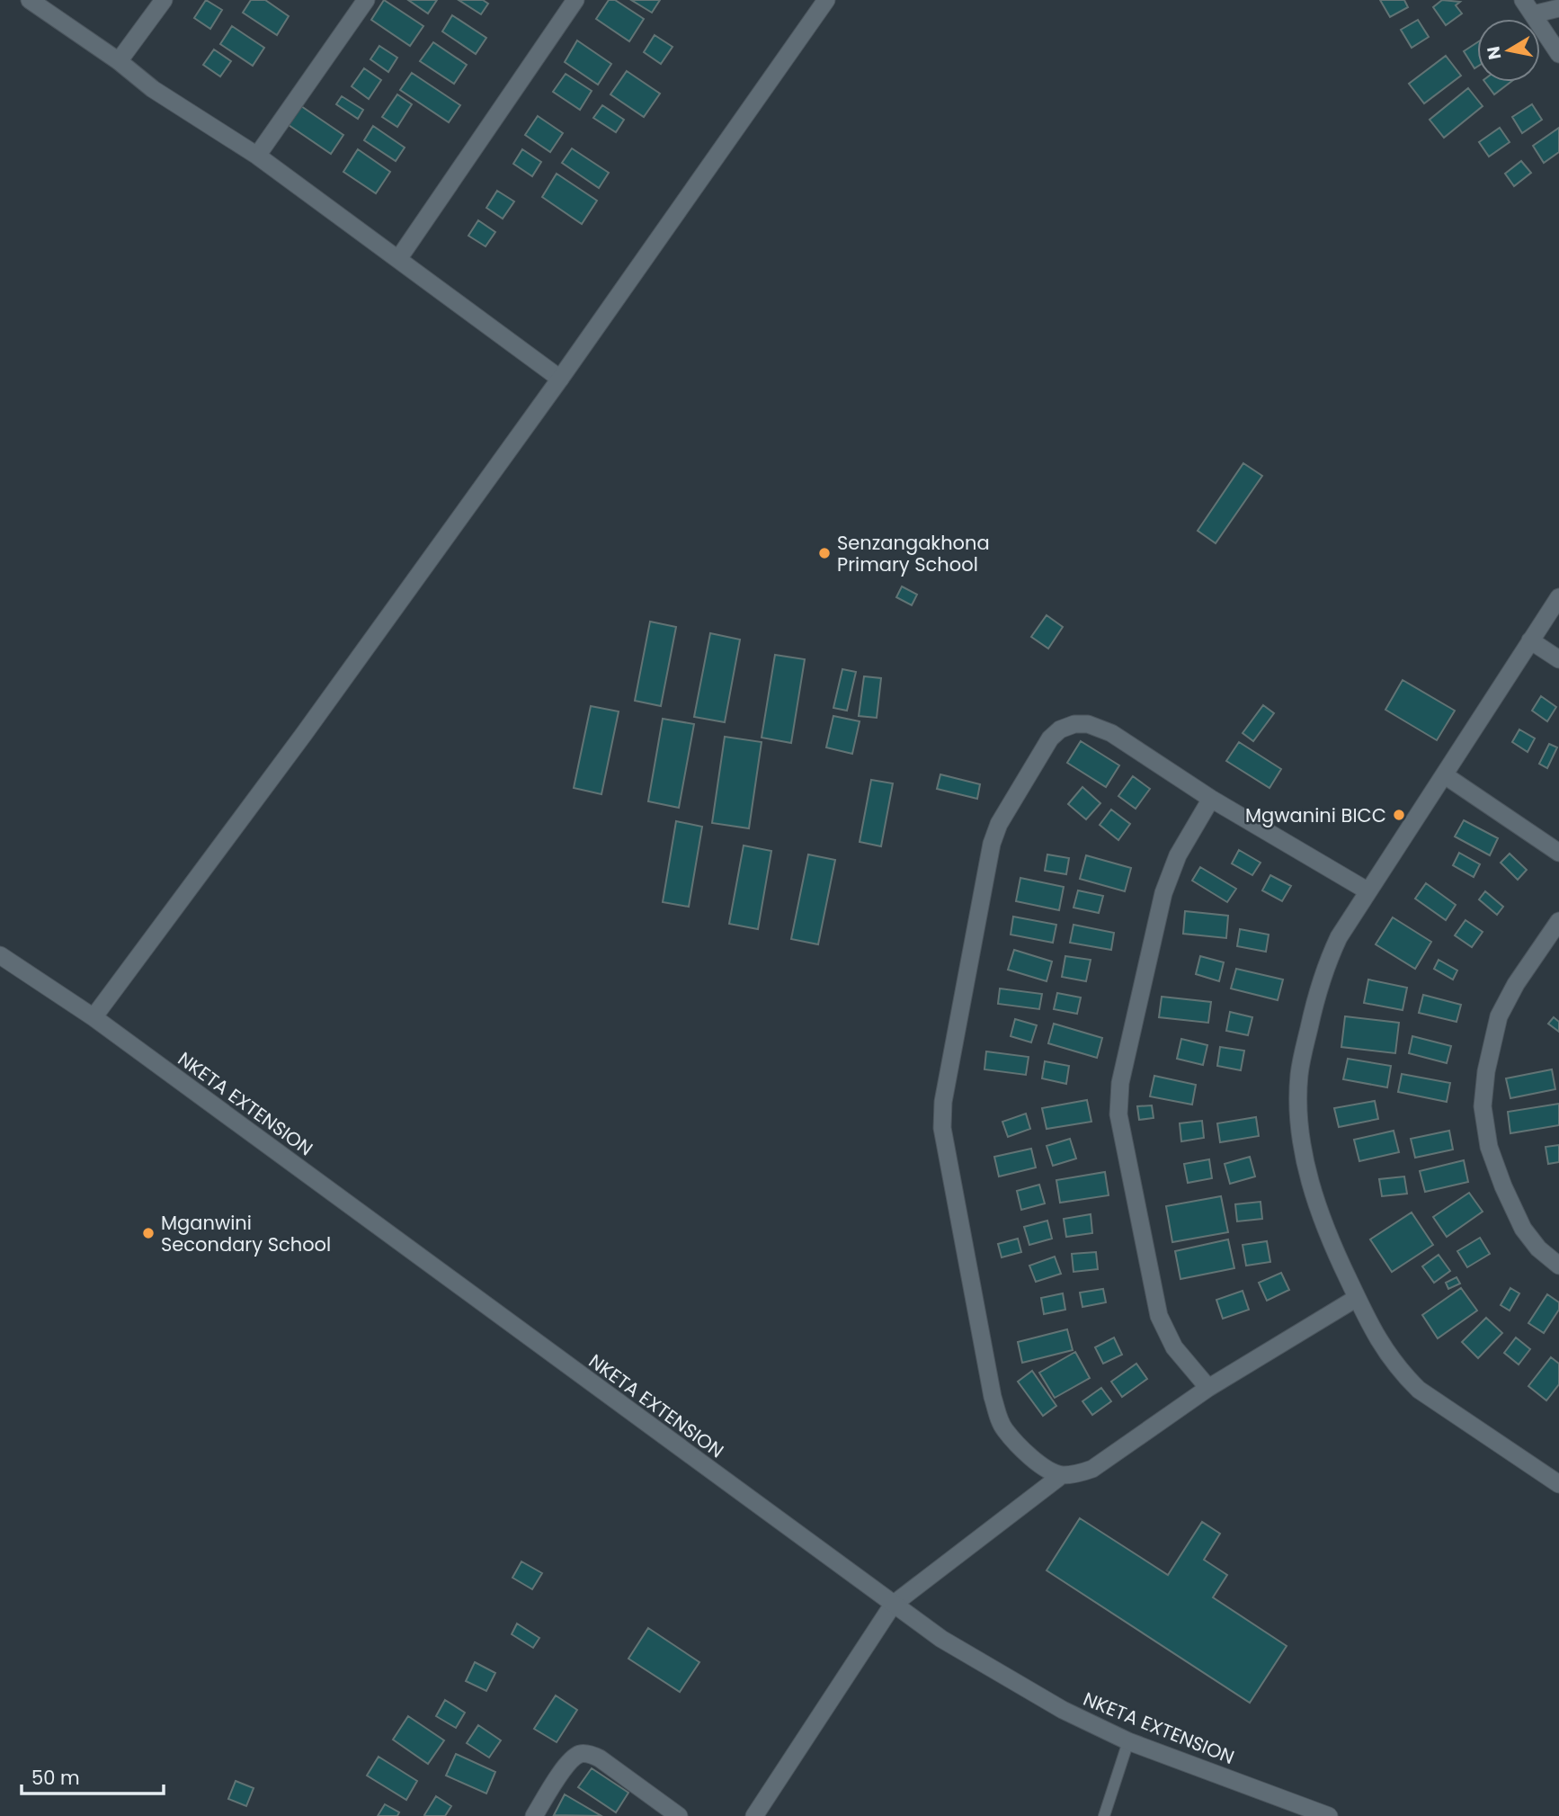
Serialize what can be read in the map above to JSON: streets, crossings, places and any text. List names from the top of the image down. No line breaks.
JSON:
{"streets":{"street":["NKETA EXTENSION"]},"places":["Senzangakhona Primary School","Mgwanini BICC","Mganwini Secondary School"],"scale_bar":"50 m","north":"left"}
